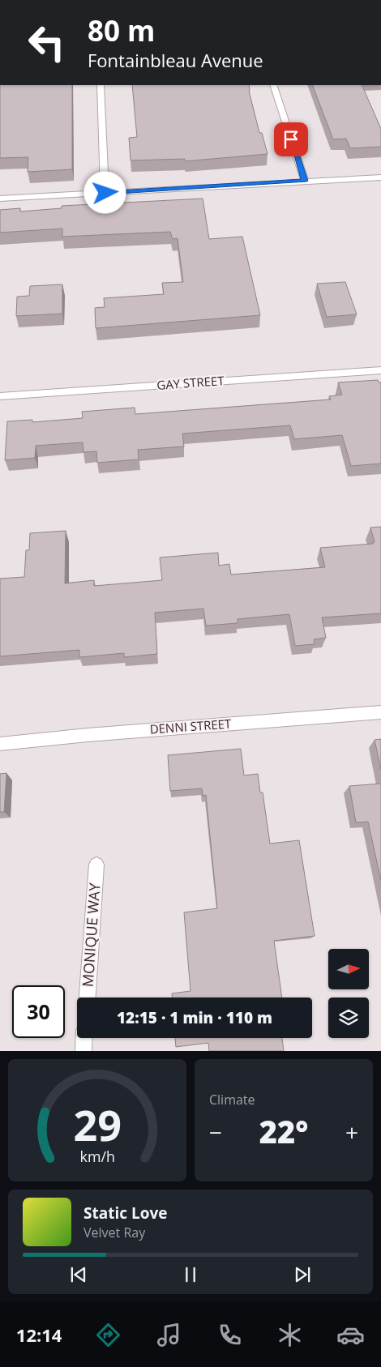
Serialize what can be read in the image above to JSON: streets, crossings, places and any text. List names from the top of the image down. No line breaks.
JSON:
{"streets":{"street":["GAY STREET","DENNI STREET","MONIQUE WAY"]},"north":"right","page":{"turn":["80 m","Fontainbleau Avenue"],"limit":"30","trip":"12:15 · 1 min · 110 m","tile":"Climate","heat":["−","22°","+"],"song":["Static Love","Velvet Ray"],"tabs":"12:14","gauge":["29","km/h"]}}
